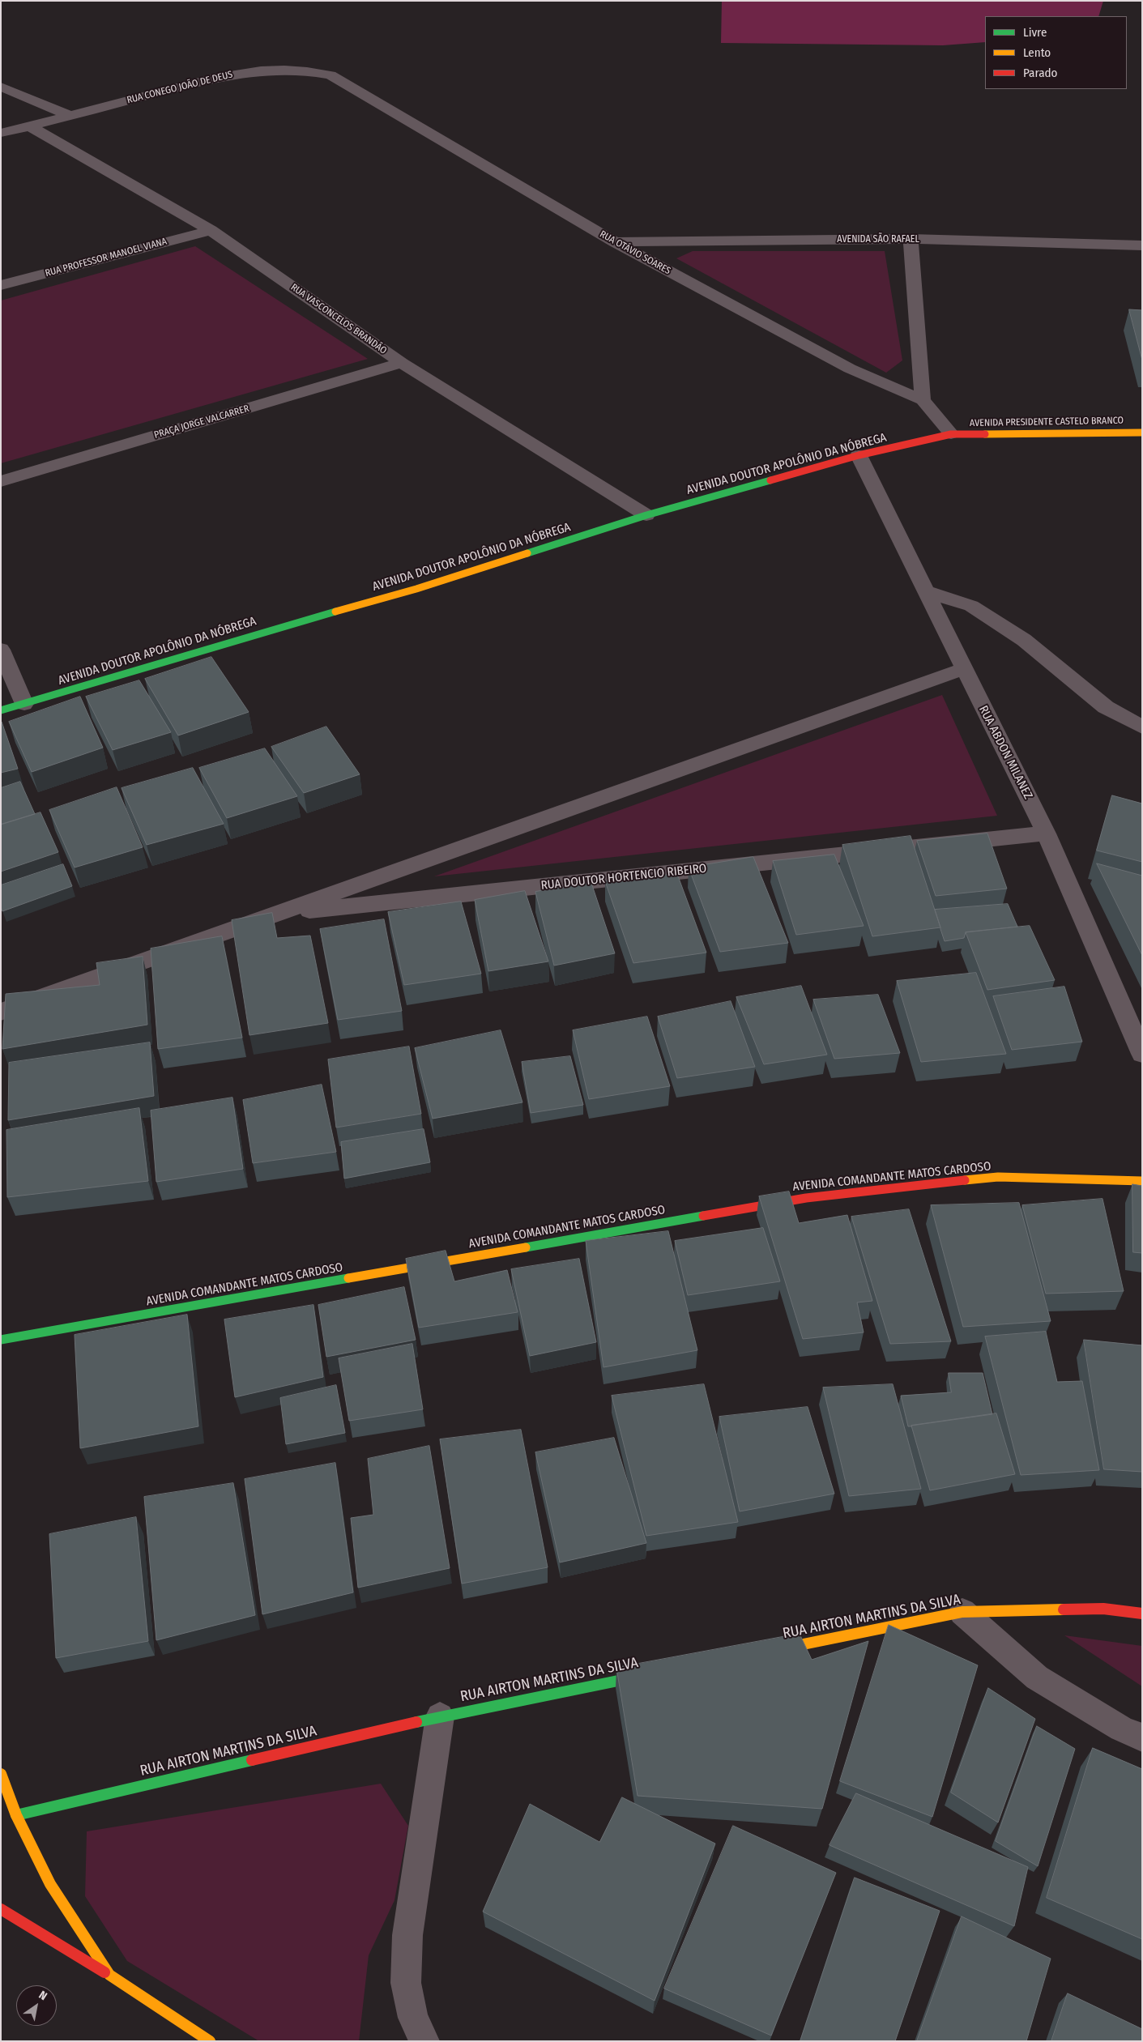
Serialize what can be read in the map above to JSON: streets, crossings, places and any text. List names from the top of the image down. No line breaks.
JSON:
{"streets":{"main road":["AVENIDA PRESIDENTE CASTELO BRANCO","AVENIDA DOUTOR APOLÔNIO DA NÓBREGA","AVENIDA COMANDANTE MATOS CARDOSO","RUA AIRTON MARTINS DA SILVA"],"street":["RUA CONEGO JOÃO DE DEUS","AVENIDA SÃO RAFAEL","RUA OTÁVIO SOARES","RUA PROFESSOR MANOEL VIANA","RUA VASCONCELOS BRANDÃO","PRAÇA JORGE VALCARRER","RUA ABDON MILANEZ","RUA DOUTOR HORTENCIO RIBEIRO"]},"crossings":[["RUA CONEGO JOÃO DE DEUS","RUA OTÁVIO SOARES"],["RUA CONEGO JOÃO DE DEUS","RUA VASCONCELOS BRANDÃO"],["AVENIDA SÃO RAFAEL","RUA OTÁVIO SOARES"],["RUA OTÁVIO SOARES","AVENIDA PRESIDENTE CASTELO BRANCO"],["RUA OTÁVIO SOARES","AVENIDA DOUTOR APOLÔNIO DA NÓBREGA"],["RUA PROFESSOR MANOEL VIANA","RUA VASCONCELOS BRANDÃO"],["RUA VASCONCELOS BRANDÃO","PRAÇA JORGE VALCARRER"],["RUA VASCONCELOS BRANDÃO","AVENIDA DOUTOR APOLÔNIO DA NÓBREGA"],["AVENIDA PRESIDENTE CASTELO BRANCO","AVENIDA DOUTOR APOLÔNIO DA NÓBREGA"],["AVENIDA DOUTOR APOLÔNIO DA NÓBREGA","RUA ABDON MILANEZ"],["RUA ABDON MILANEZ","RUA DOUTOR HORTENCIO RIBEIRO"]],"legend":["Livre","Lento","Parado"],"north":"top right"}
